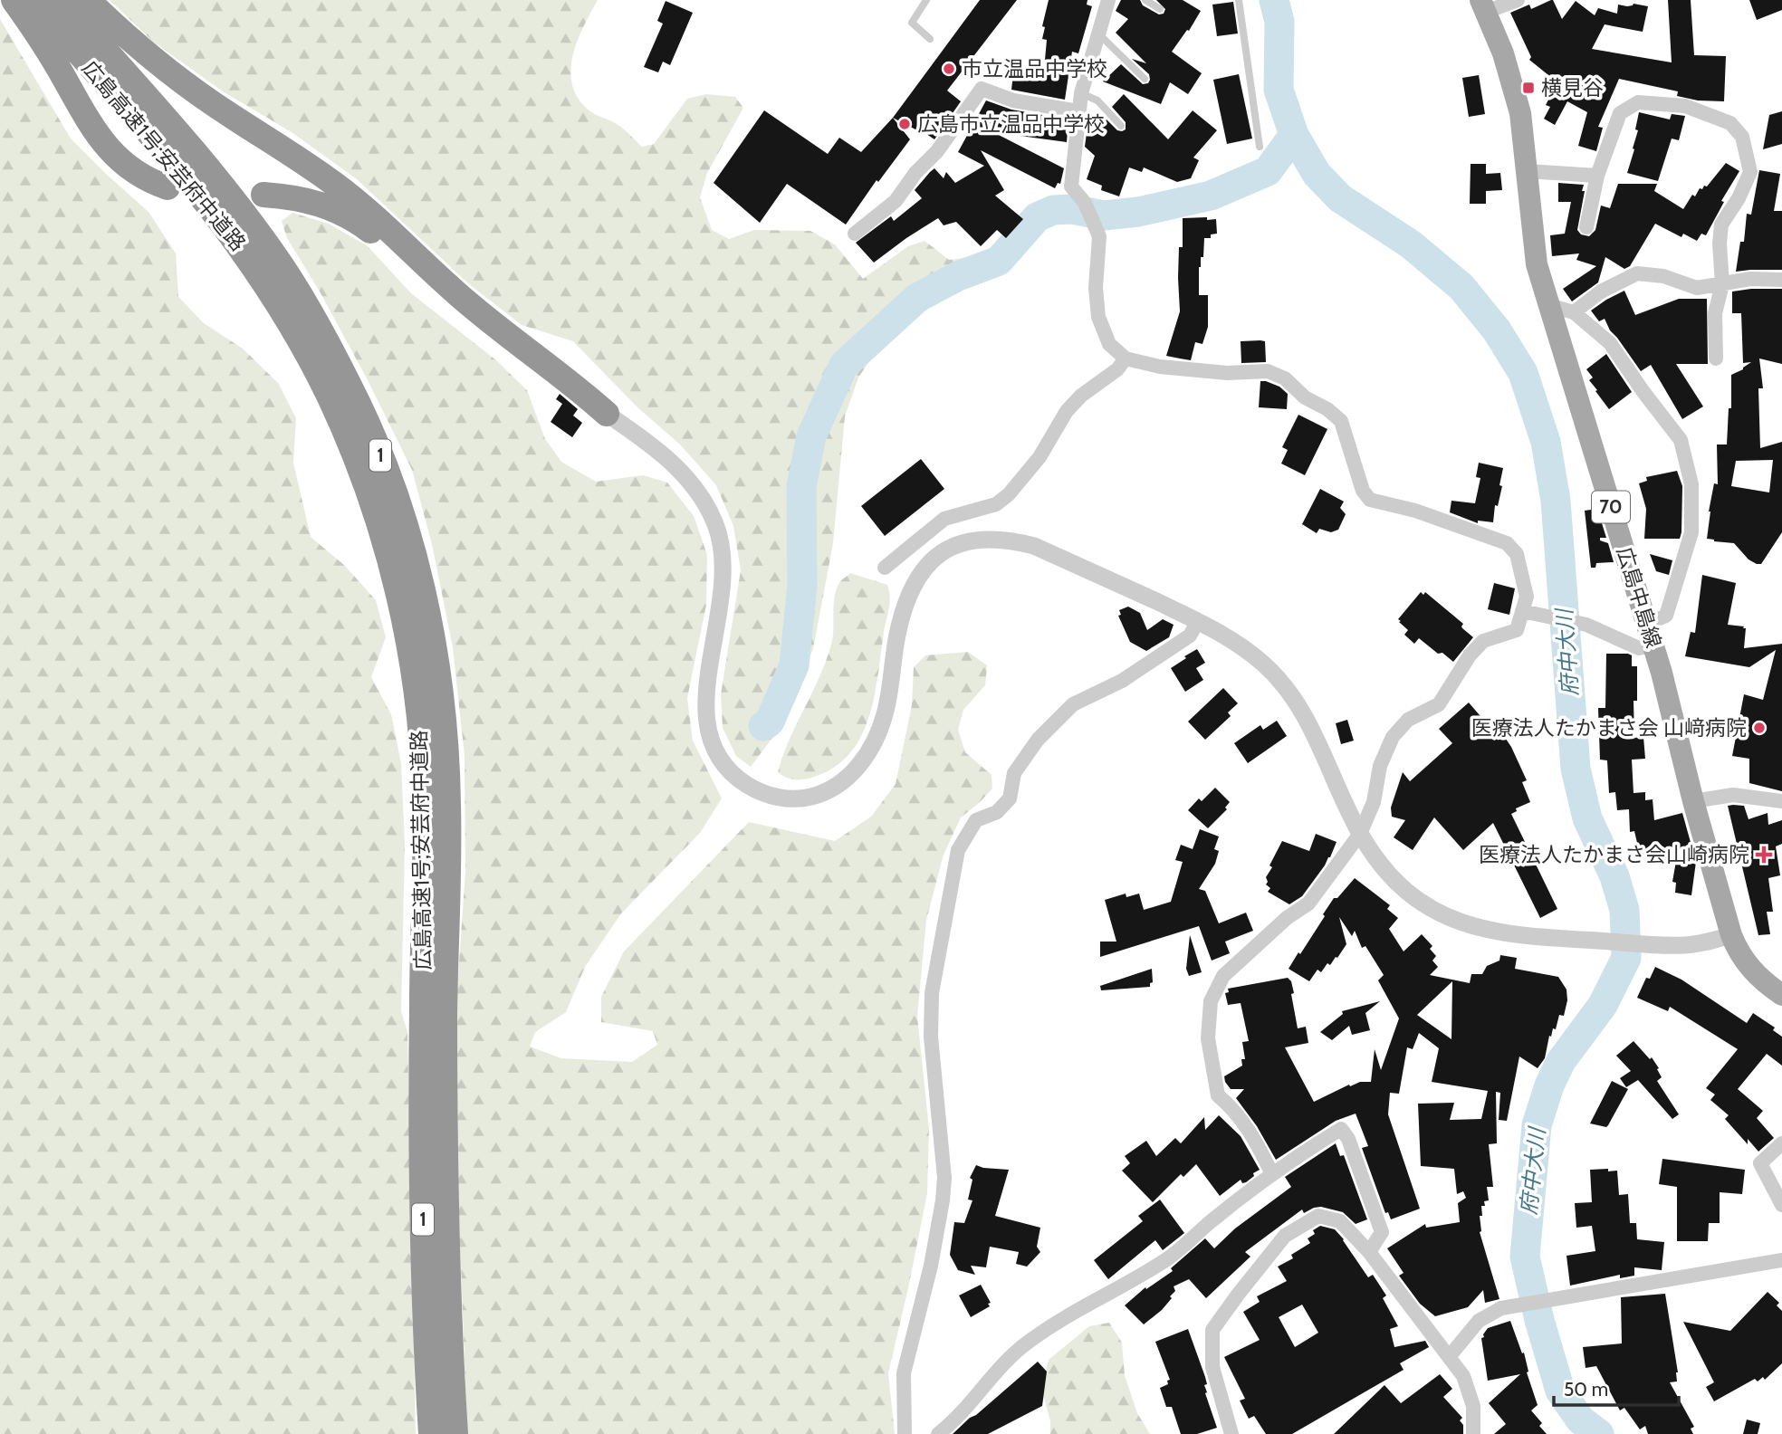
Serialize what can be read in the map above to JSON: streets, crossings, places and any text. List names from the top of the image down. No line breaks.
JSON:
{"streets":{"highway":["広島高速1号;安芸府中道路","1"],"main road":["70","広島中島線"]},"water":["府中大川"],"places":{"other":["市立温品中学校","広島市立温品中学校","医療法人たかまさ会 山﨑病院"],"transit":["横見谷"],"health":["医療法人たかまさ会山崎病院"]},"scale_bar":"50 m"}
